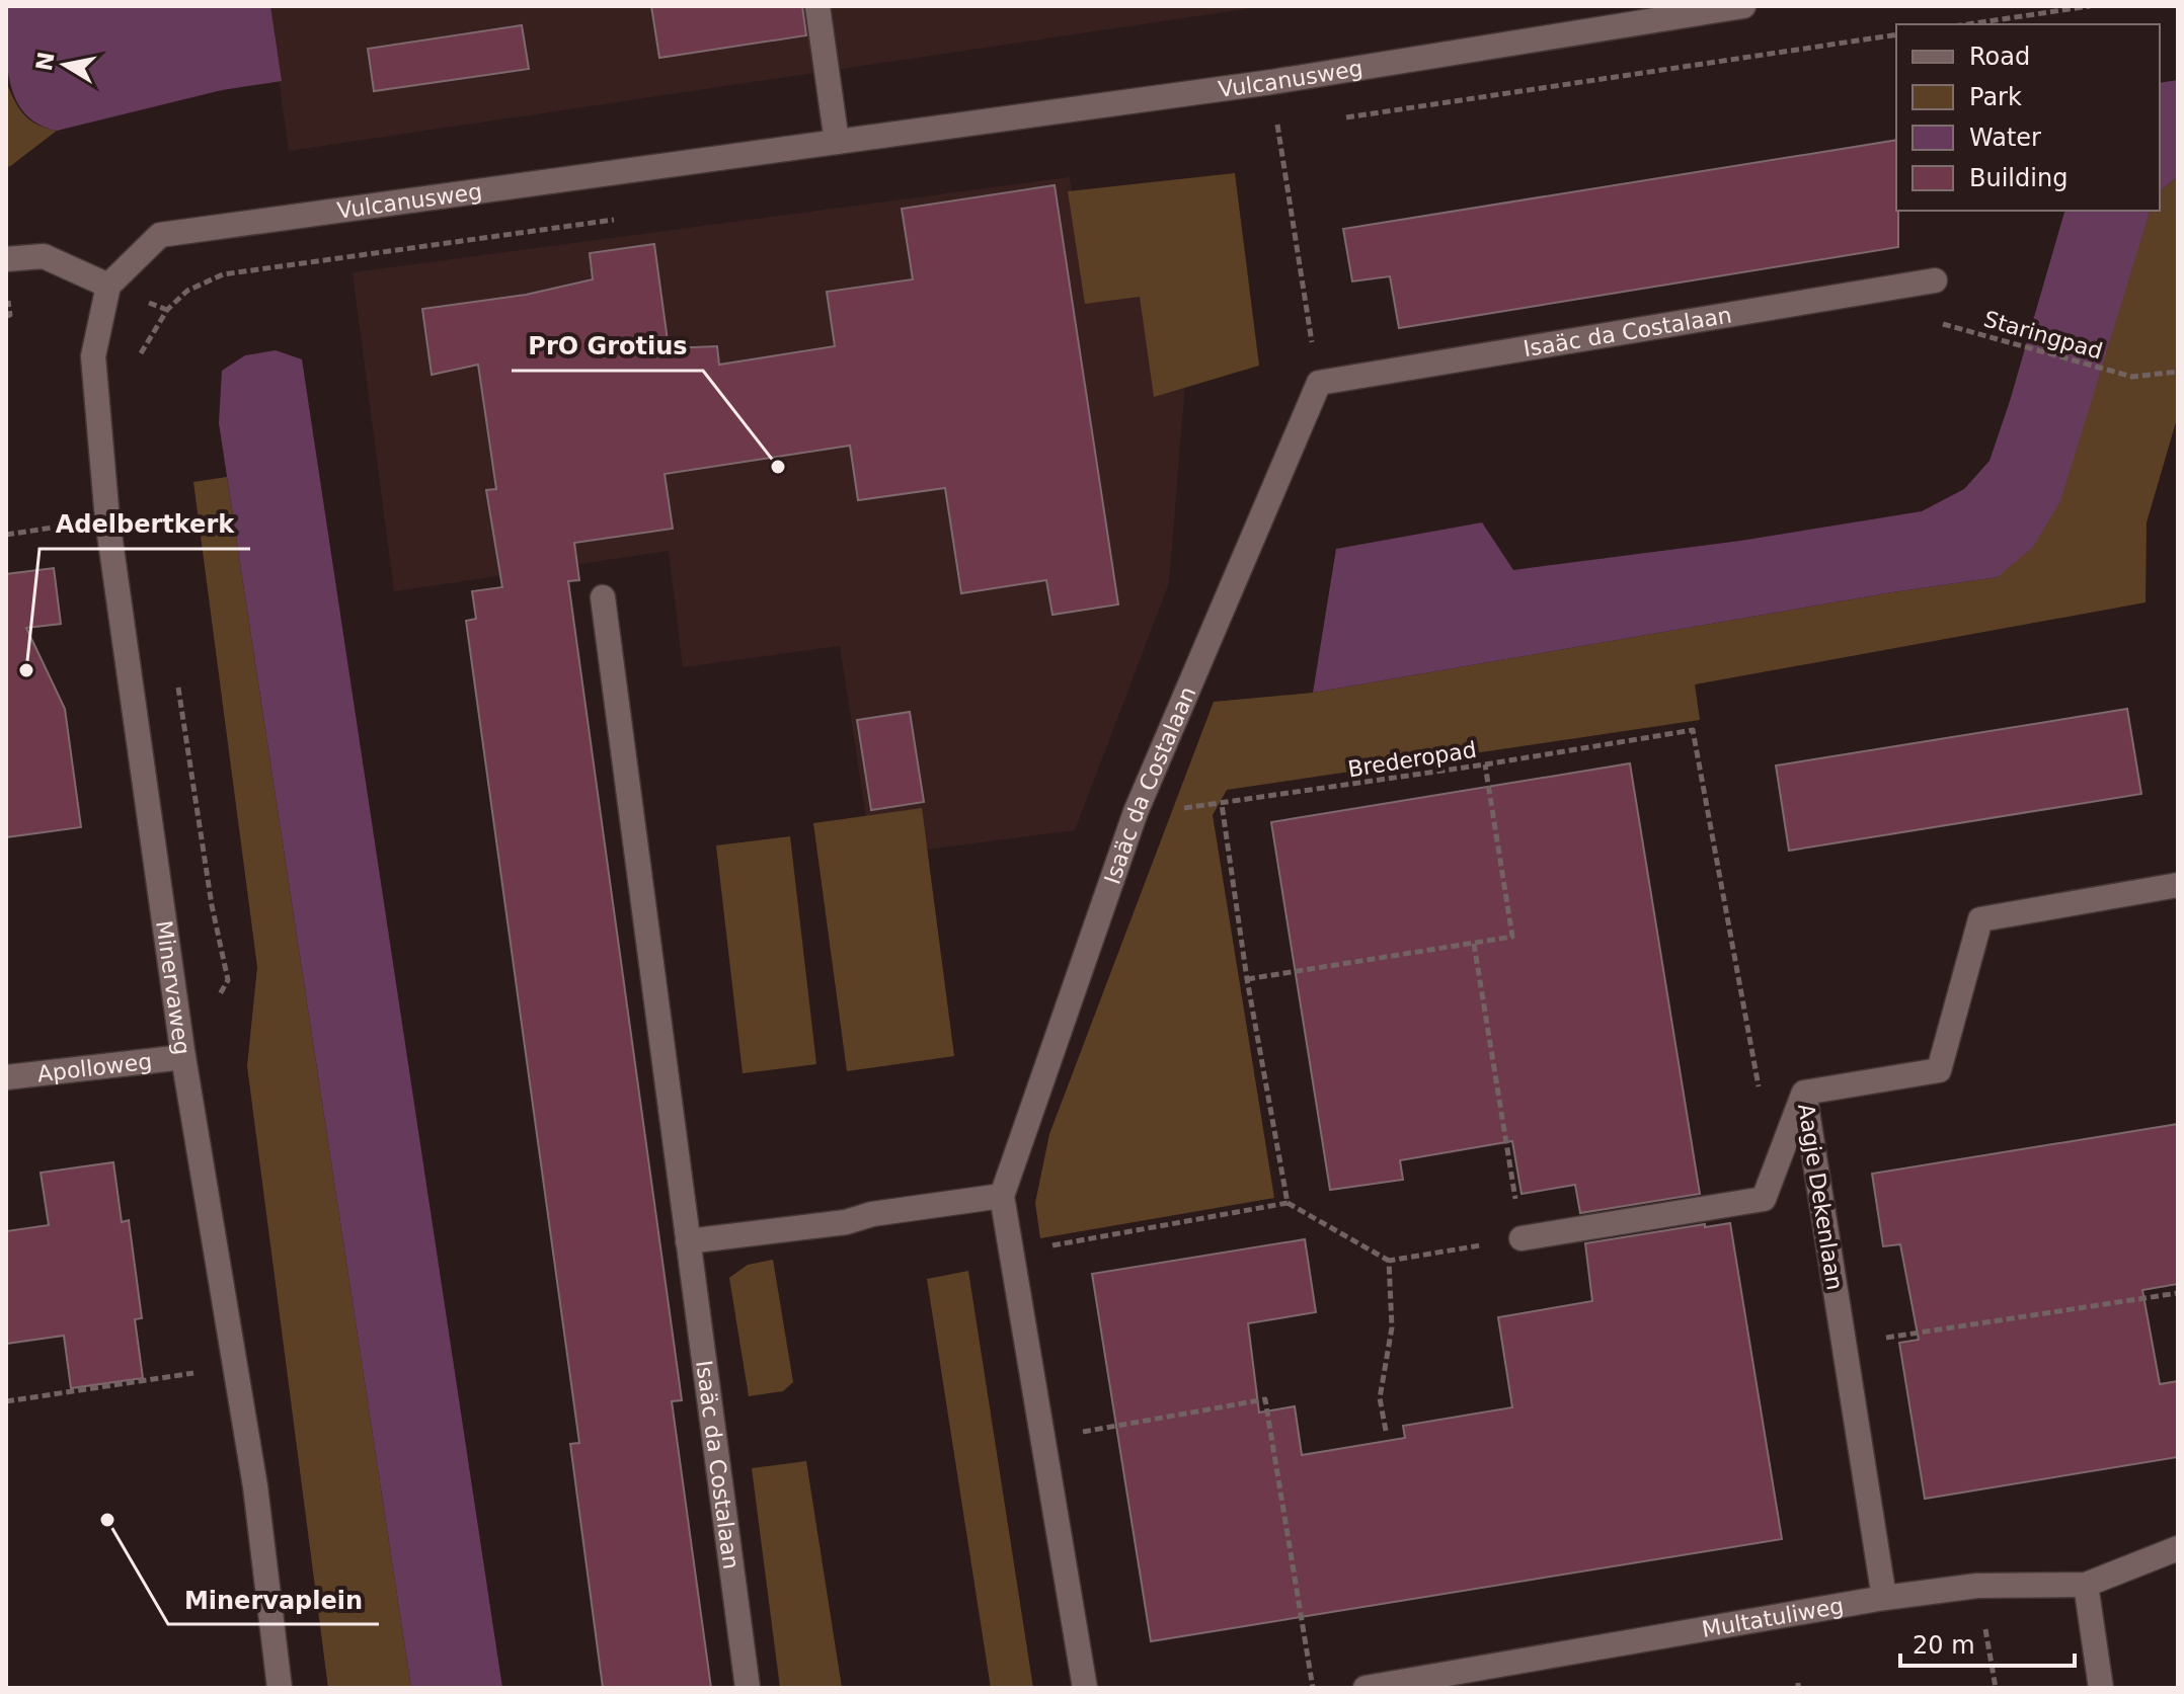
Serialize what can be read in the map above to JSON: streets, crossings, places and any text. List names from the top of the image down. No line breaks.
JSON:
{"streets":{"street":["Vulcanusweg","Isaäc da Costalaan","Minervaweg","Apolloweg","Aagje Dekenlaan","Multatuliweg"],"path":["Staringpad","Brederopad"]},"crossings":[["Vulcanusweg","Minervaweg"],["Isaäc da Costalaan","Staringpad"],["Isaäc da Costalaan","Brederopad"],["Minervaweg","Apolloweg"],["Aagje Dekenlaan","Multatuliweg"]],"places":["PrO Grotius","Adelbertkerk","Minervaplein"],"legend":["Road","Park","Water","Building"],"scale_bar":"20 m","north":"left"}
